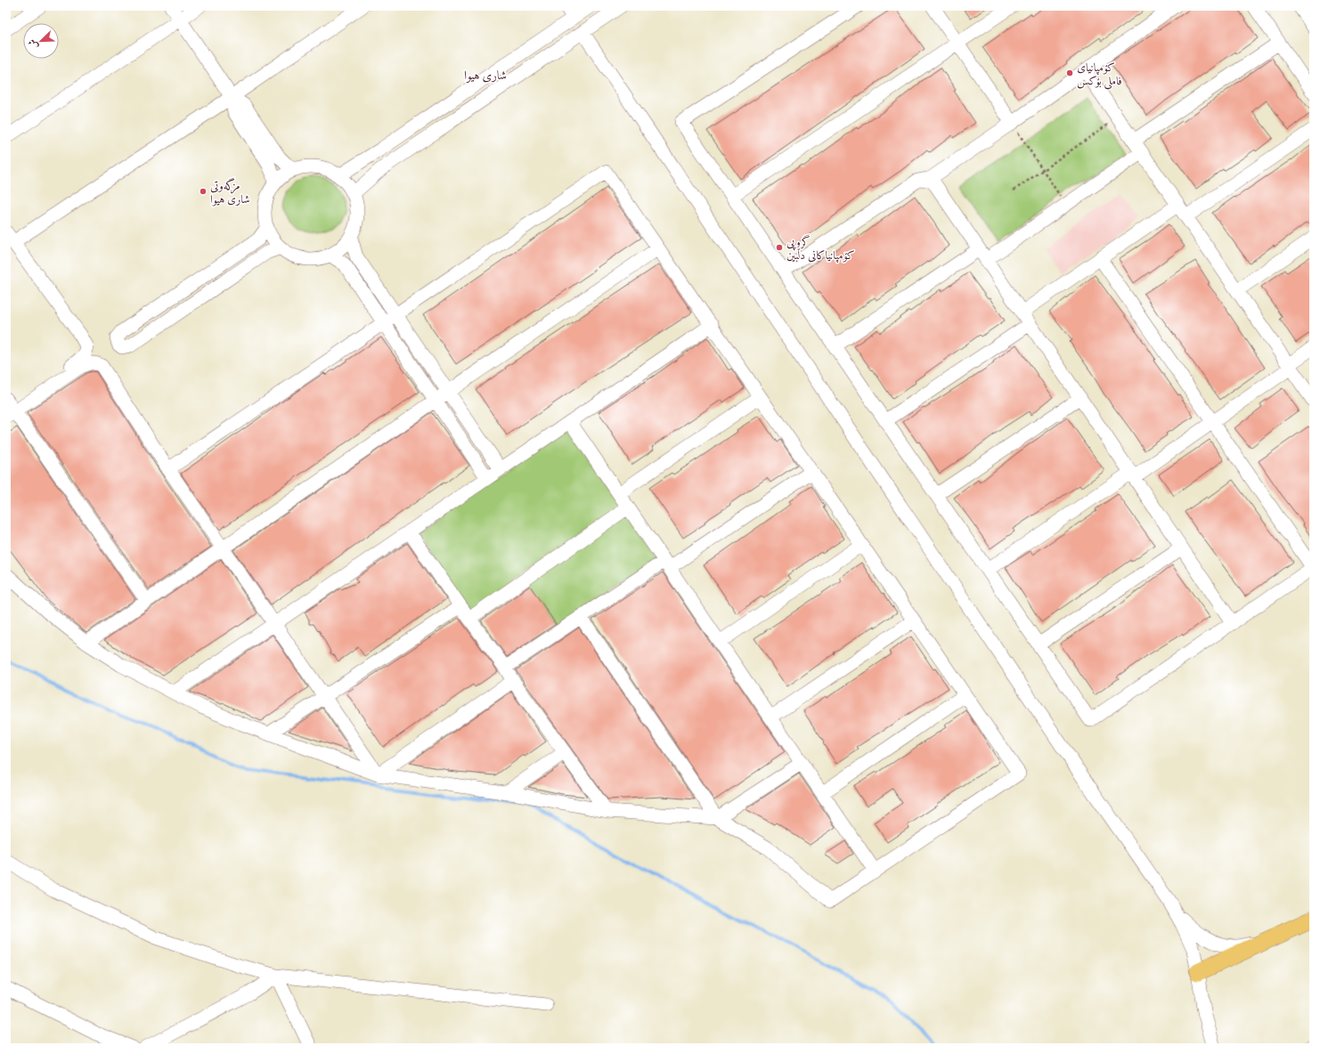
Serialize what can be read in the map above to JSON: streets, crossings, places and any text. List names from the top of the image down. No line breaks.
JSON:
{"districts":["شاری هیوا"],"places":["کۆمپانیای فاملی بۆکس","مزگەوتی شاری هیوا","گروپی کۆمپانیاکانی دڵبین"],"north":"bottom left"}
